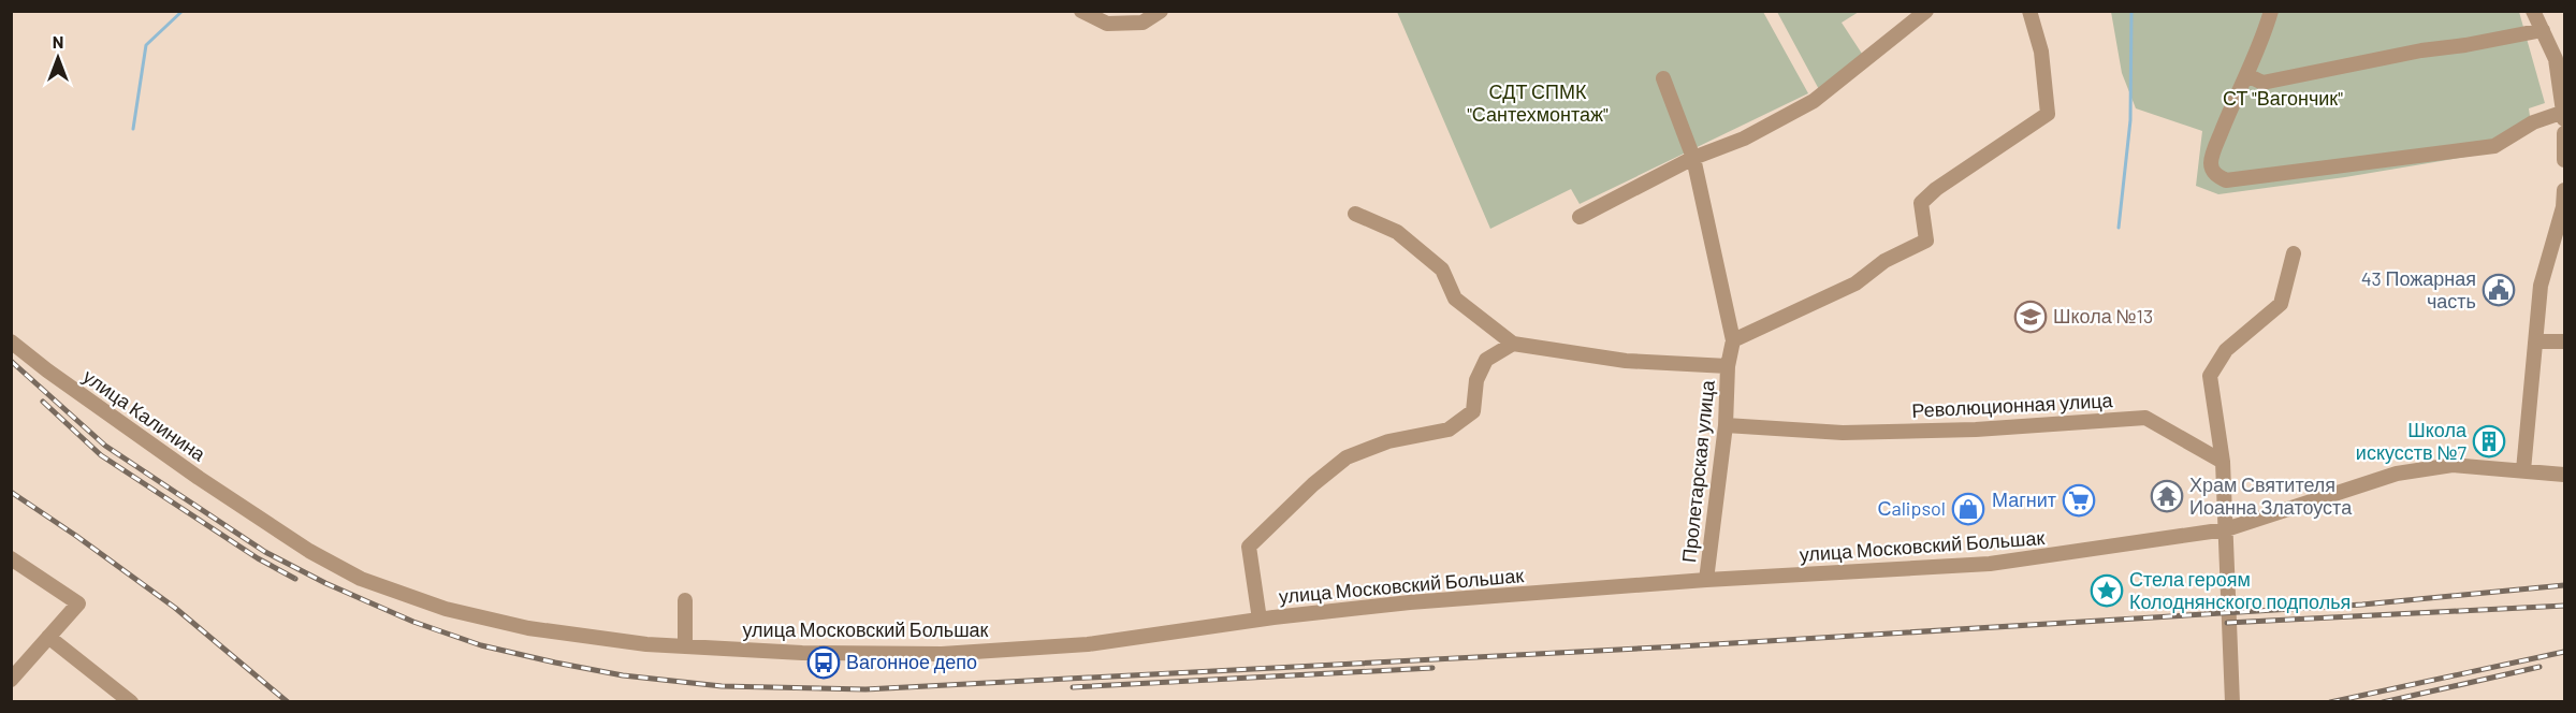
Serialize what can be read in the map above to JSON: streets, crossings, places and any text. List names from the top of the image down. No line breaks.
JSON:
{"streets":{"street":["Революционная улица","улица Калинина","Пролетарская улица","улица Московский Большак"]},"crossings":[["Революционная улица","Пролетарская улица"],["улица Калинина","улица Московский Большак"],["Пролетарская улица","улица Московский Большак"]],"parks":["СДТ СПМК \"Сантехмонтаж\"","СТ \"Вагончик\""],"places":{"public building":["43 Пожарная часть"],"school or university":["Школа №13"],"building":["Школа искусств №7"],"temple":["Храм Святителя Иоанна Златоуста"],"supermarket":["Магнит"],"shop":["Сalipsol"],"place":["Стела героям Колоднянского подполья"],"bus stop":["Вагонное депо"]},"north":"top"}
